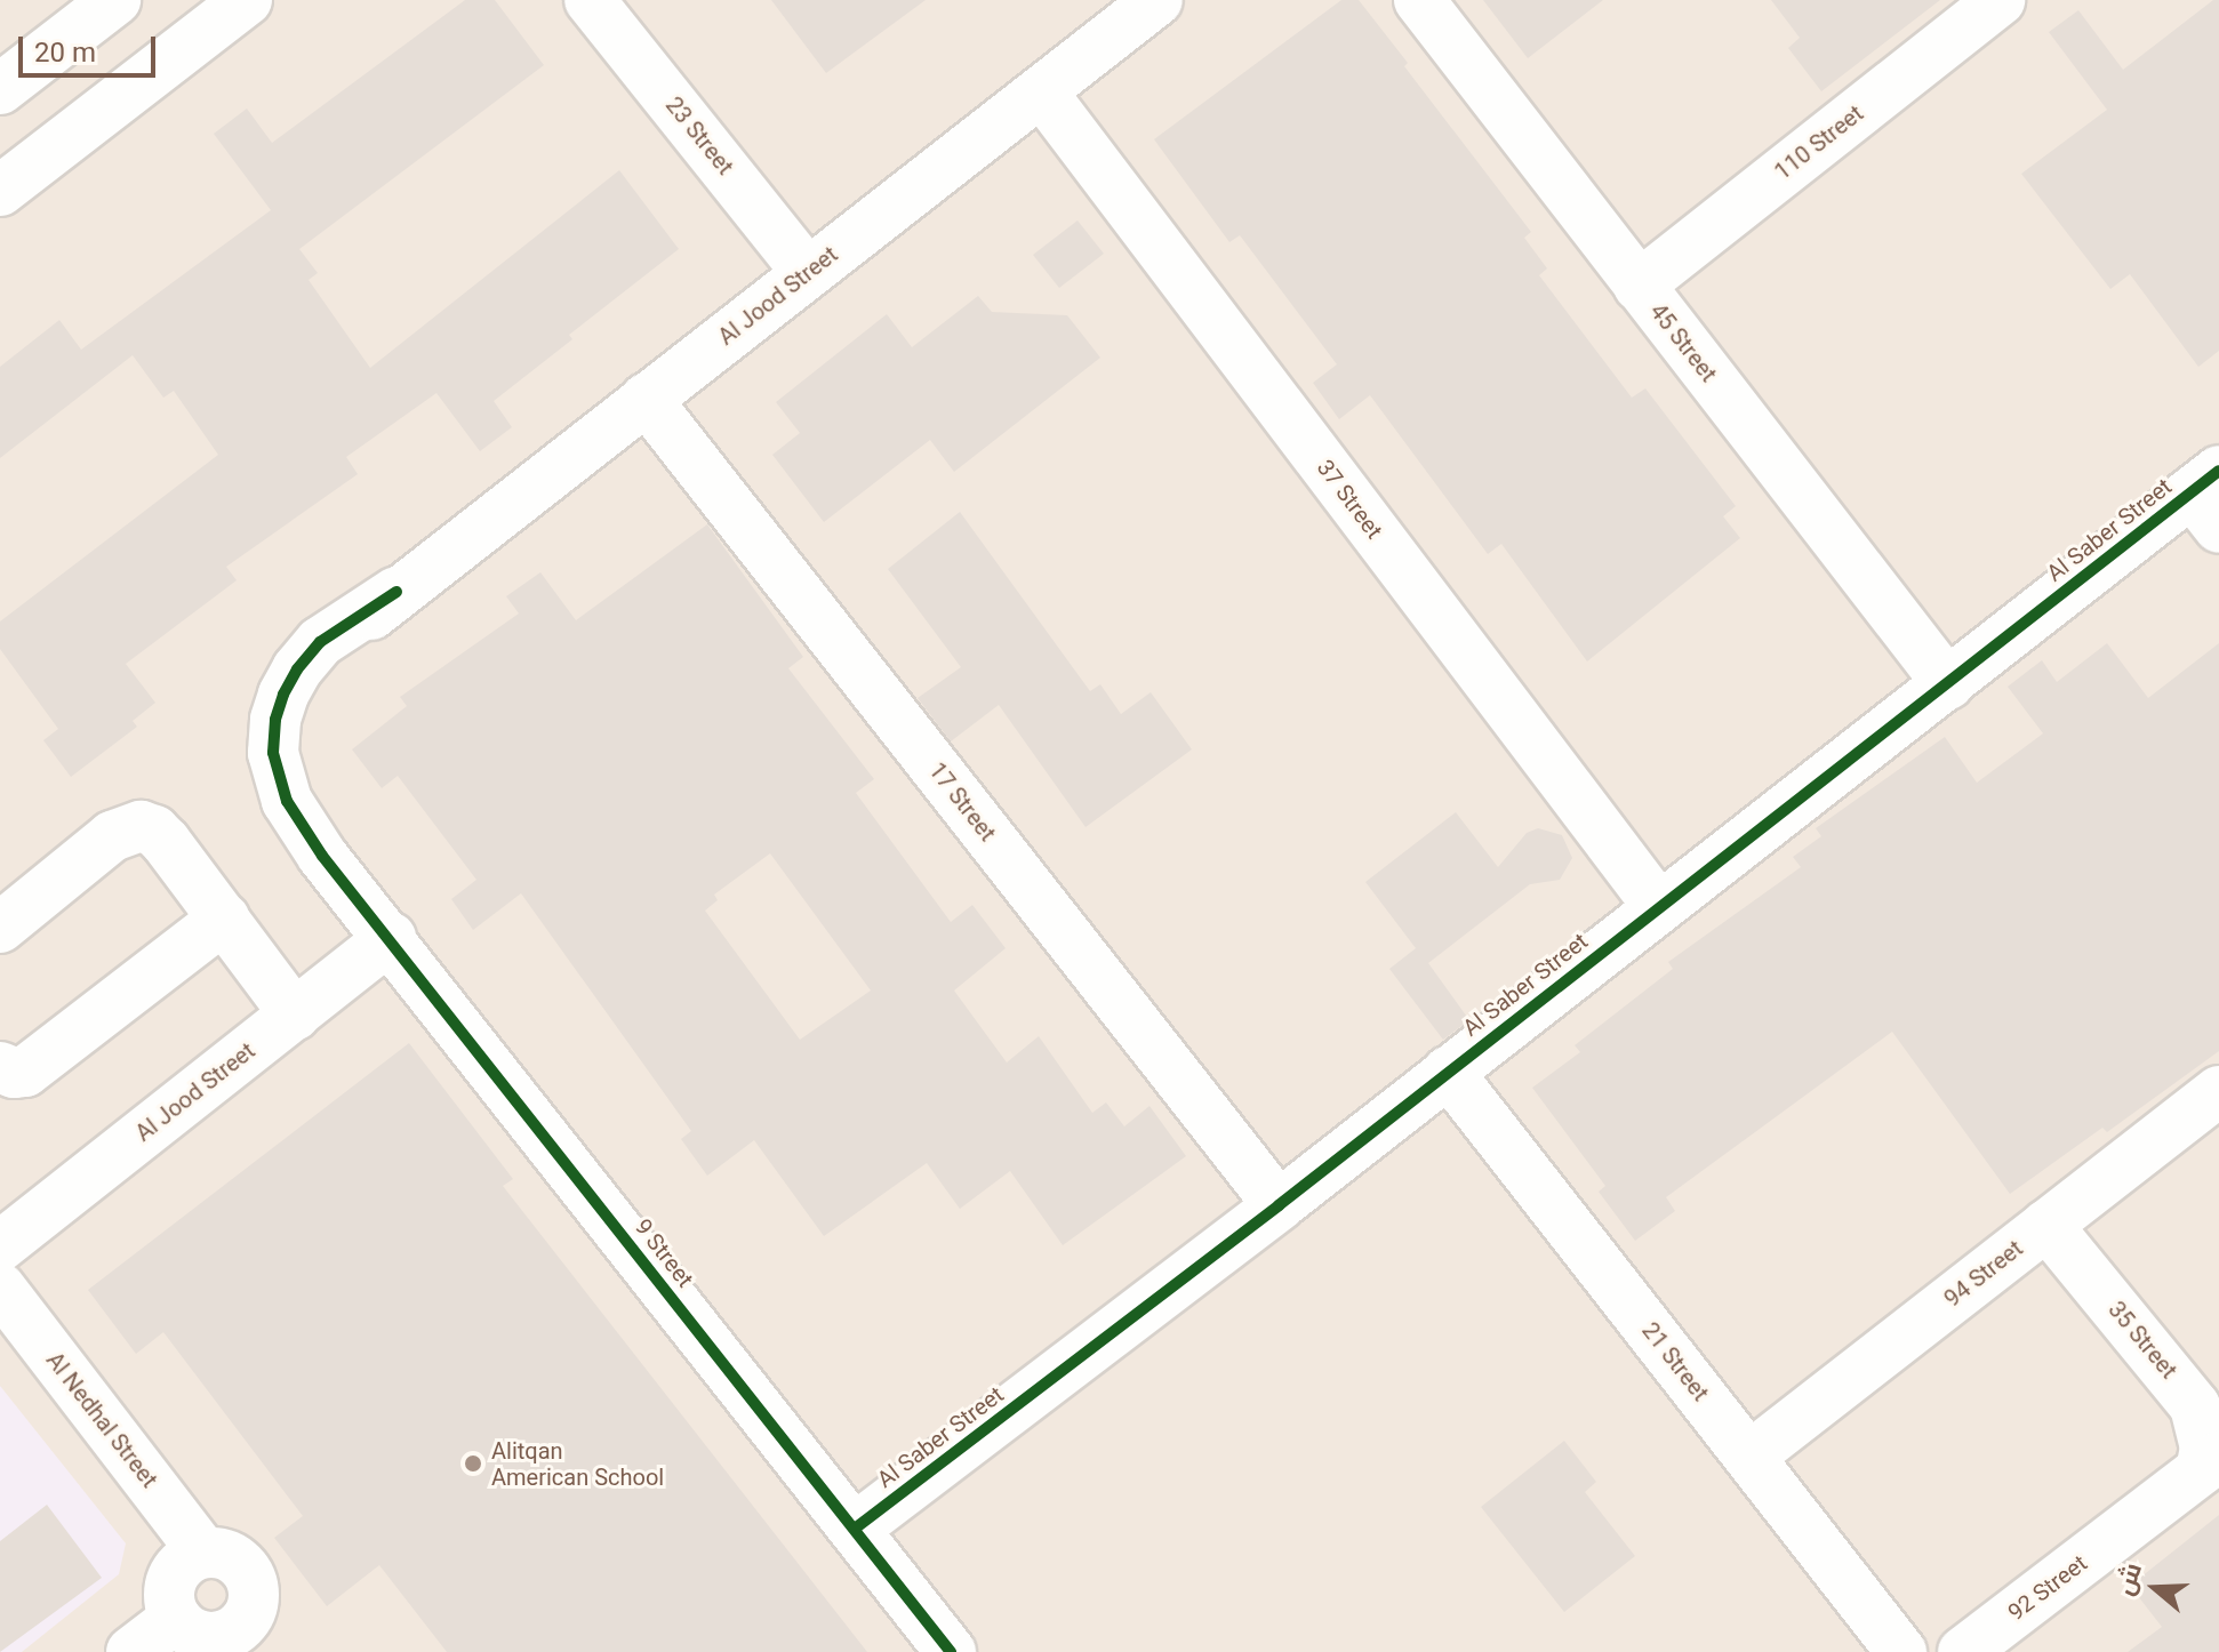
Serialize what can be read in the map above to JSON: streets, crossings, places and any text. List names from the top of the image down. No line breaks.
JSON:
{"streets":{"street":["23 Street","110 Street","Al Jood Street","45 Street","37 Street","Al Saber Street","17 Street","9 Street","94 Street","35 Street","21 Street","Al Nedhal Street","92 Street"]},"crossings":[["23 Street","Al Jood Street"],["110 Street","45 Street"],["Al Jood Street","37 Street"],["Al Jood Street","17 Street"],["Al Jood Street","9 Street"],["45 Street","Al Saber Street"],["37 Street","Al Saber Street"],["Al Saber Street","17 Street"],["Al Saber Street","9 Street"],["Al Saber Street","21 Street"],["94 Street","35 Street"],["94 Street","21 Street"],["35 Street","92 Street"]],"places":["Alitqan American School"],"scale_bar":"20 m","north":"left"}
